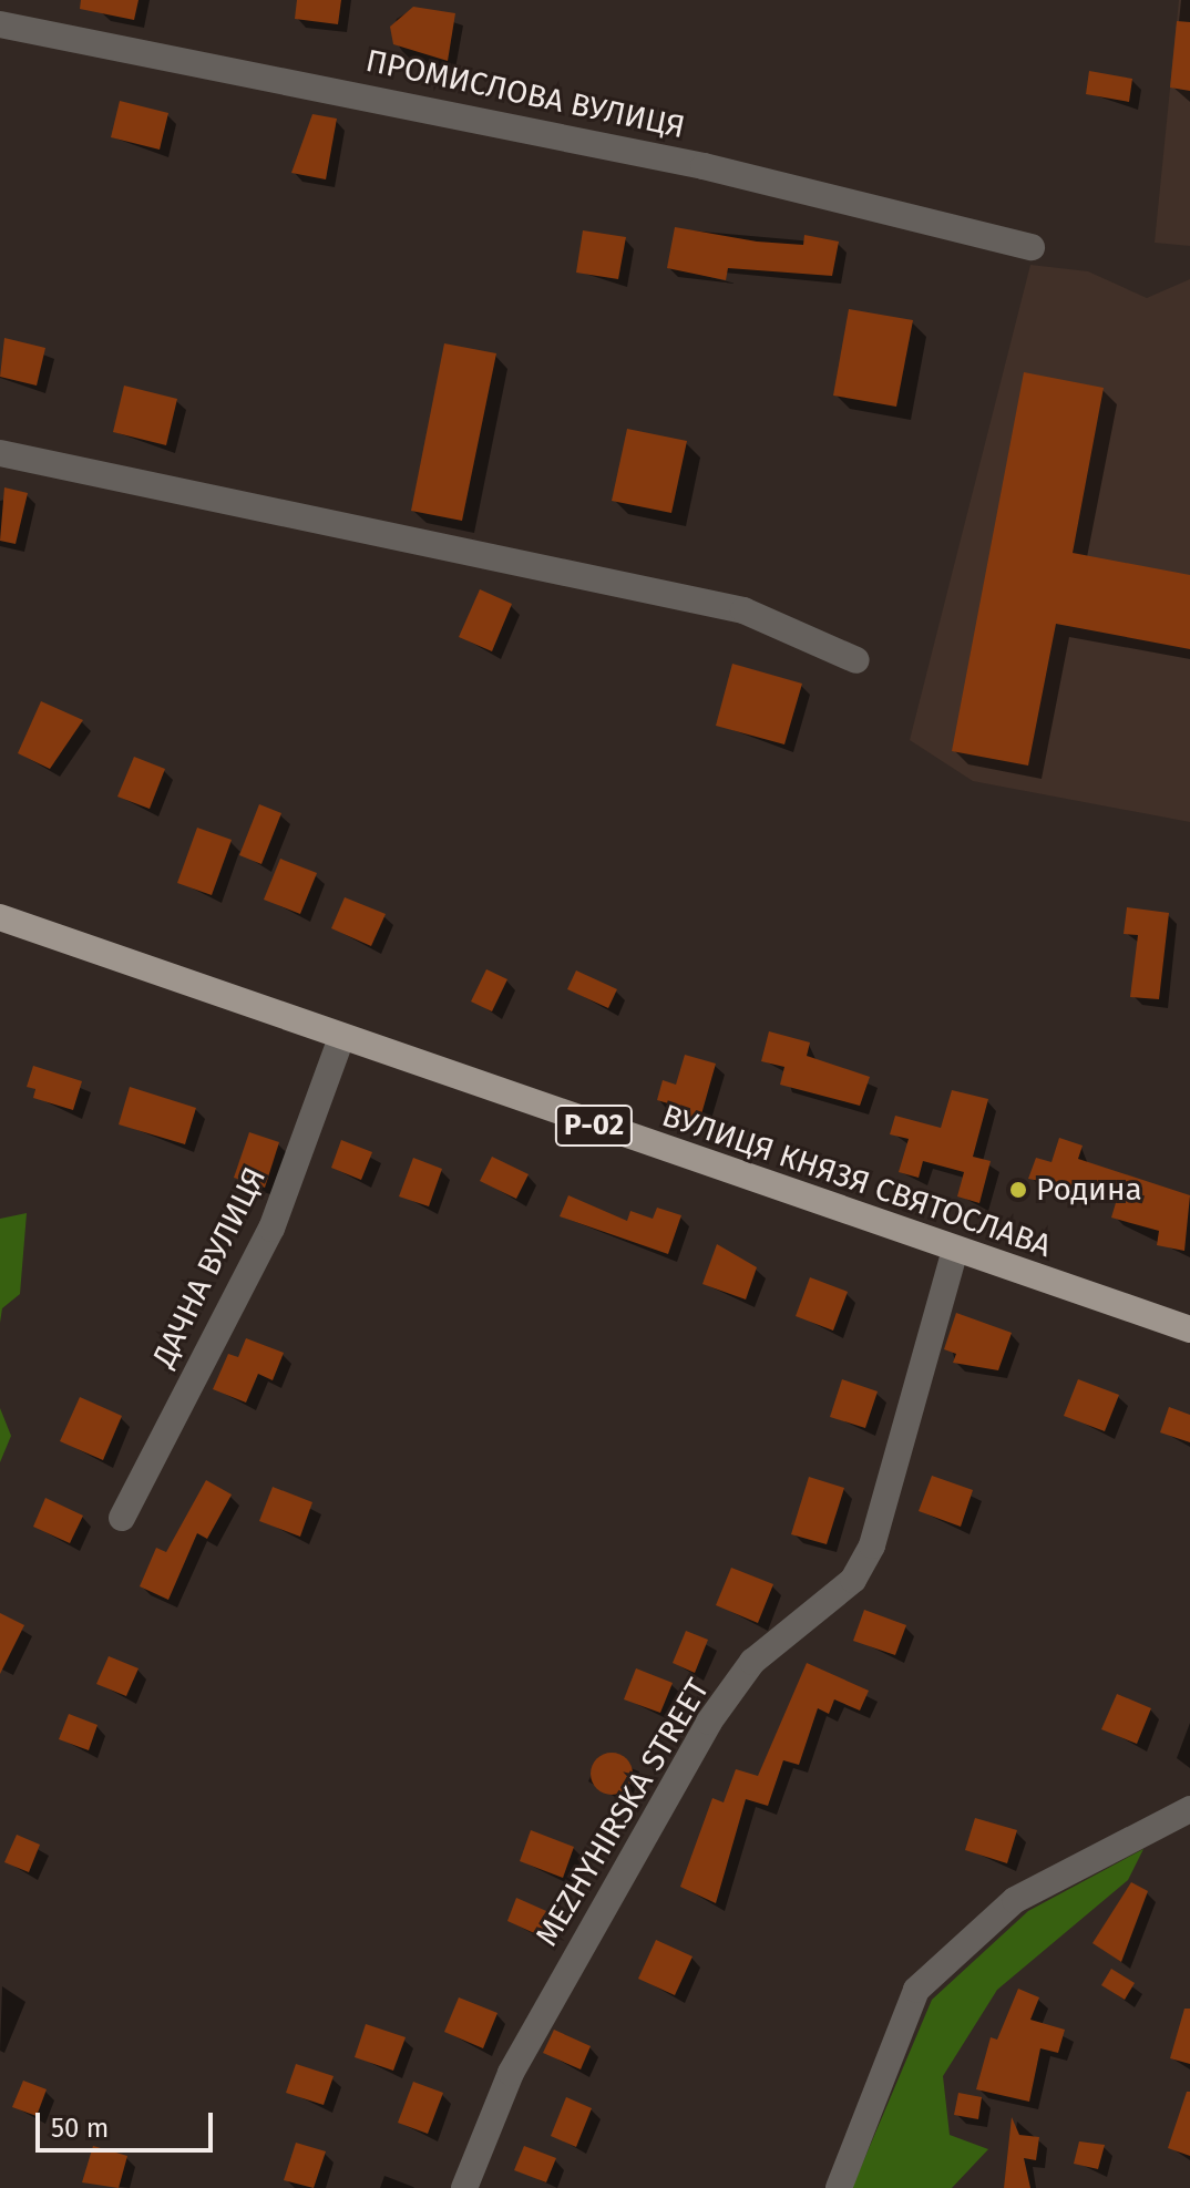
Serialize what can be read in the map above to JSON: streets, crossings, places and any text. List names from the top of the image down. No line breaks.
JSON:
{"streets":{"main road":["Р-02","ВУЛИЦЯ КНЯЗЯ СВЯТОСЛАВА"],"street":["ПРОМИСЛОВА ВУЛИЦЯ","ДАЧНА ВУЛИЦЯ","MEZHYHIRSKA STREET"]},"crossings":[["ВУЛИЦЯ КНЯЗЯ СВЯТОСЛАВА","ДАЧНА ВУЛИЦЯ"],["ВУЛИЦЯ КНЯЗЯ СВЯТОСЛАВА","MEZHYHIRSKA STREET"]],"places":["Родина"],"scale_bar":"50 m"}
